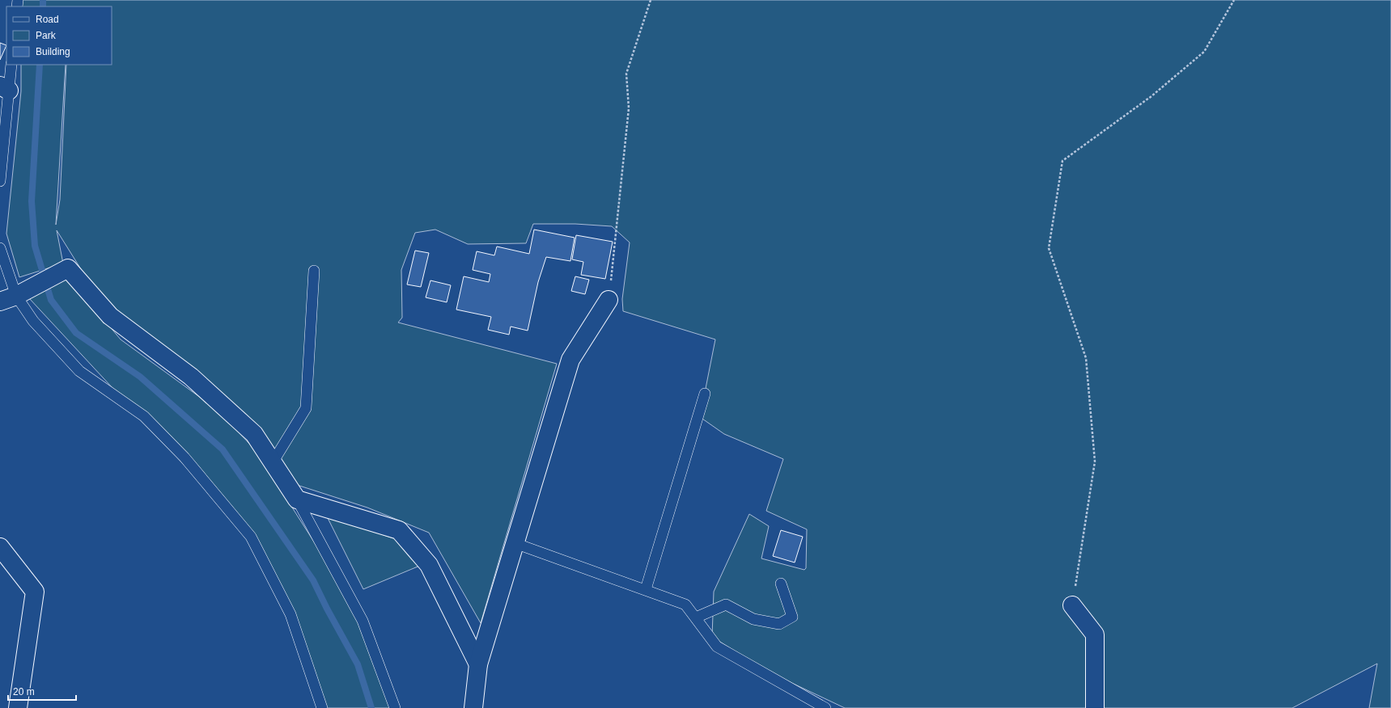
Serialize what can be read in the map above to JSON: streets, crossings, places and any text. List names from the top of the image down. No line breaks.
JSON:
{"legend":["Road","Park","Building"],"scale_bar":"20 m"}
